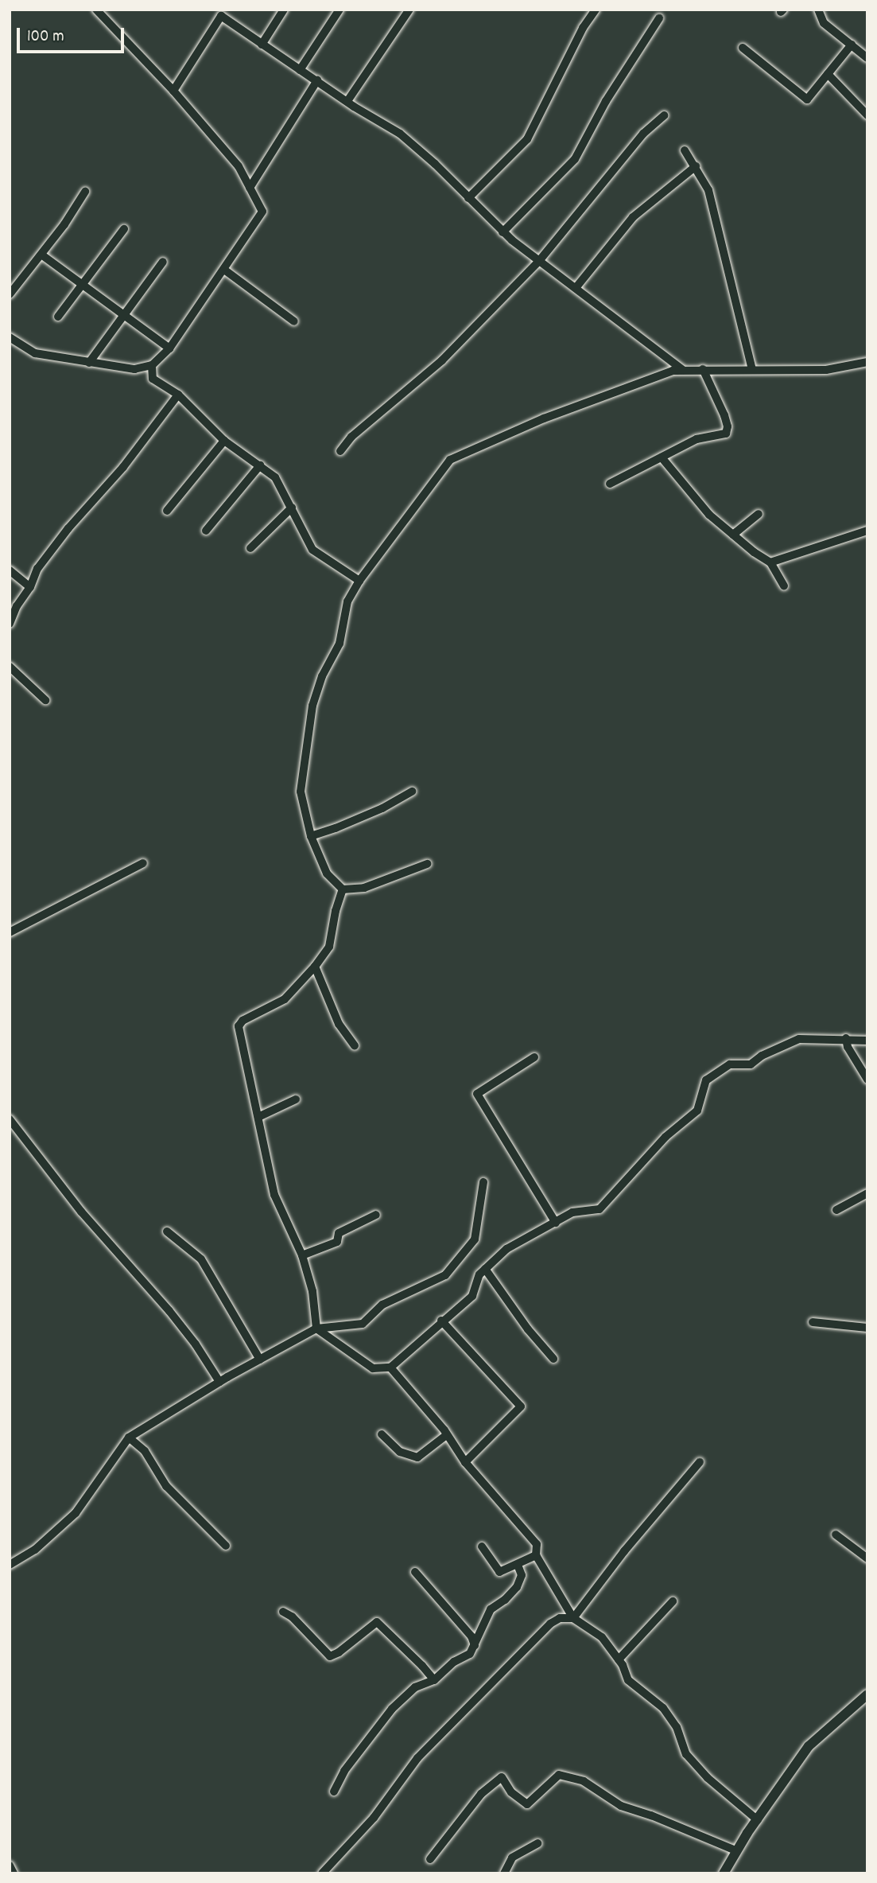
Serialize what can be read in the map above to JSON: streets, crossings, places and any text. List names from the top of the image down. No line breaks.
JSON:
{"scale_bar":"100 m"}
